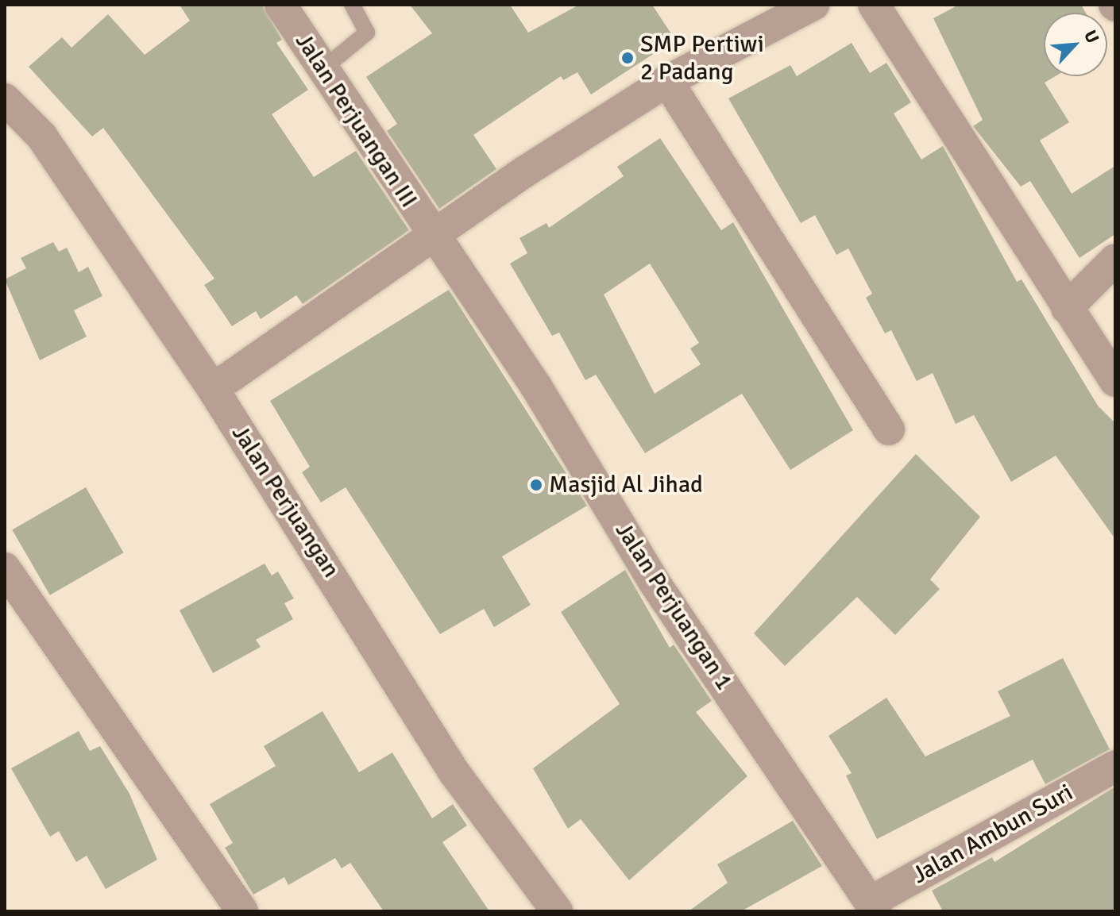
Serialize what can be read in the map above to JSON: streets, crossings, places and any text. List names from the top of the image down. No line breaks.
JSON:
{"streets":{"street":["Jalan Perjuangan III","Jalan Perjuangan","Jalan Perjuangan 1","Jalan Ambun Suri"]},"crossings":[["Jalan Perjuangan III","Jalan Perjuangan 1"],["Jalan Perjuangan 1","Jalan Ambun Suri"]],"places":["SMP Pertiwi 2 Padang","Masjid Al Jihad"],"north":"top right"}
